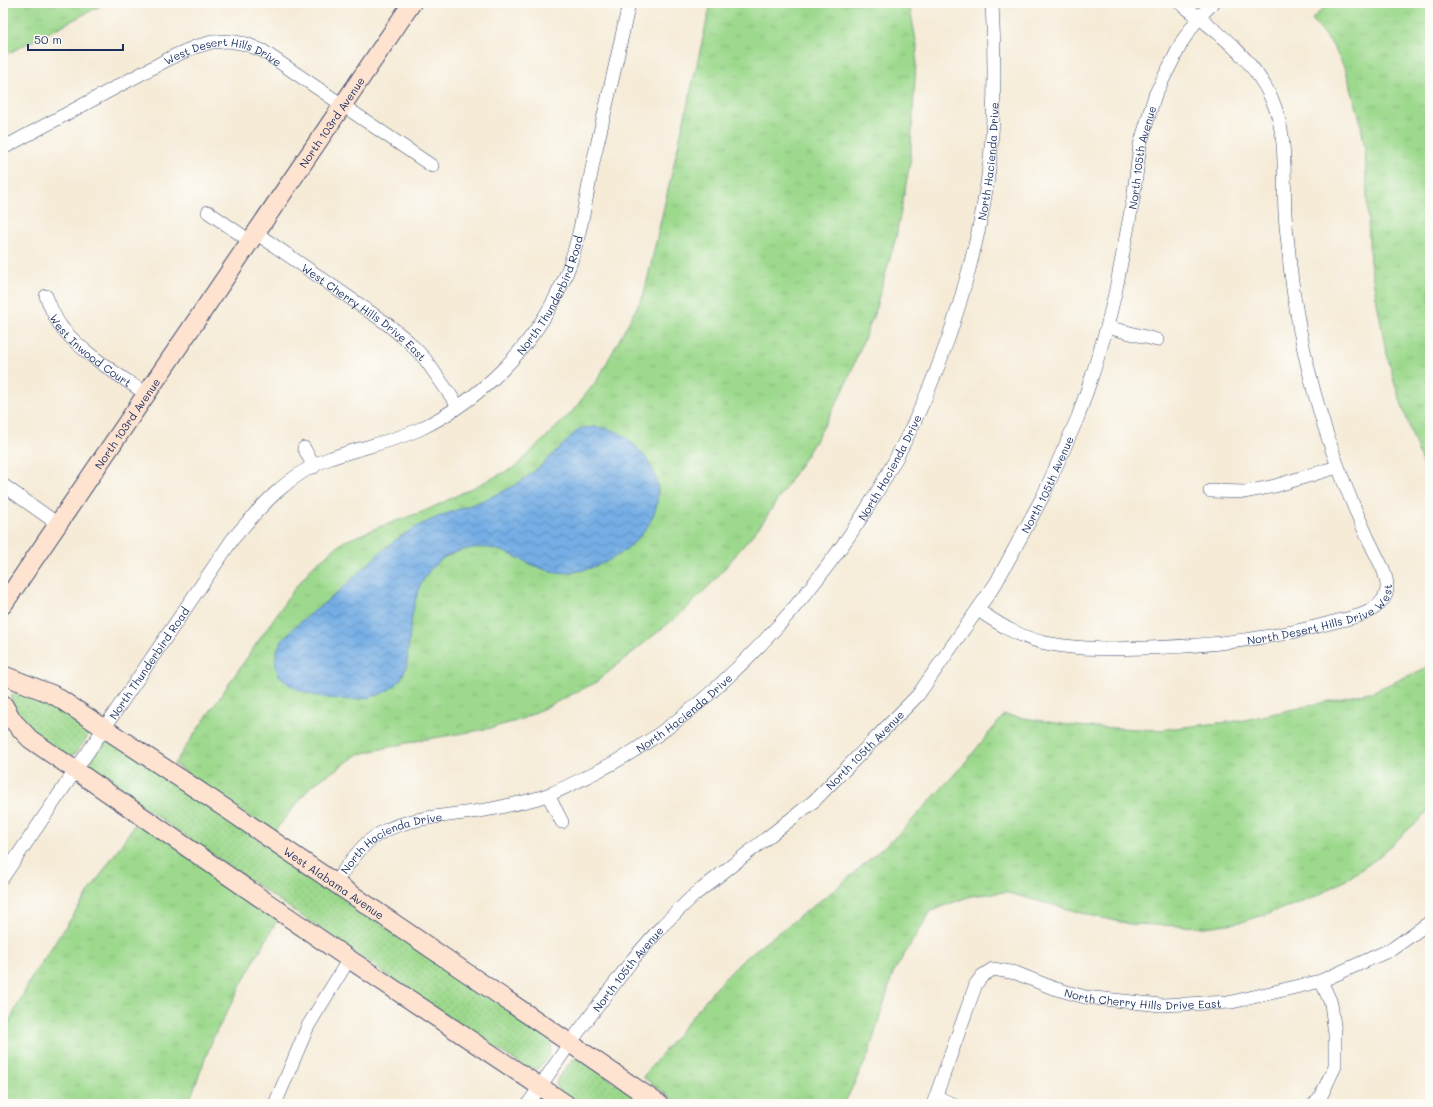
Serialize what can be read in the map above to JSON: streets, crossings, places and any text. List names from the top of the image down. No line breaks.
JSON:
{"streets":{"street":["West Desert Hills Drive","North 103rd Avenue","North 105th Avenue","North Hacienda Drive","North Thunderbird Road","West Cherry Hills Drive East","West Inwood Court","North Desert Hills Drive West","West Alabama Avenue","North Cherry Hills Drive East"]},"crossings":[["West Desert Hills Drive","North 103rd Avenue"],["North 103rd Avenue","West Cherry Hills Drive East"],["North 103rd Avenue","West Inwood Court"],["North 105th Avenue","North Desert Hills Drive West"],["North 105th Avenue","West Alabama Avenue"],["North Hacienda Drive","West Alabama Avenue"],["North Thunderbird Road","West Cherry Hills Drive East"],["North Thunderbird Road","West Alabama Avenue"]],"scale_bar":"50 m"}
